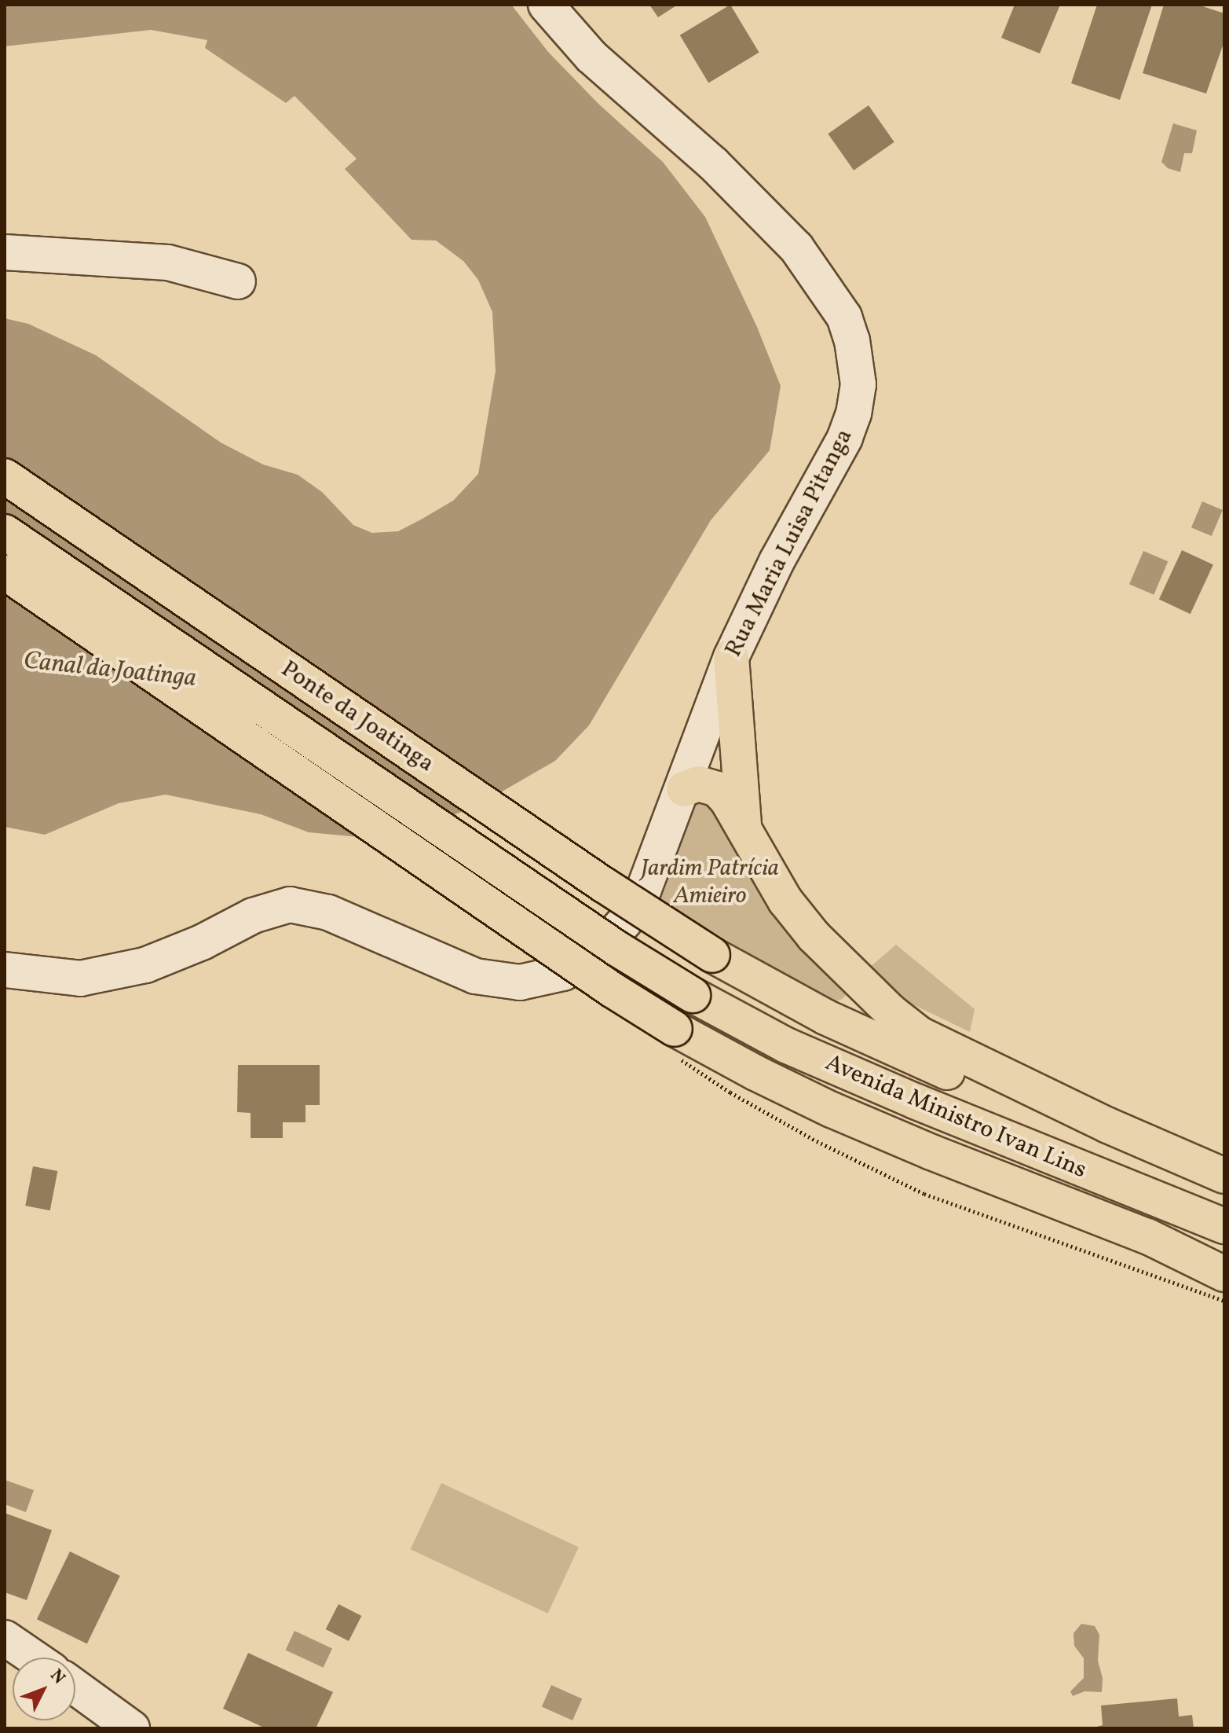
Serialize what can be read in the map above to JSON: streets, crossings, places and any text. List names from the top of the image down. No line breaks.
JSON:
{"streets":{"highway":["Ponte da Joatinga","Avenida Ministro Ivan Lins"],"street":["Rua Maria Luisa Pitanga"]},"crossings":[["Ponte da Joatinga","Avenida Ministro Ivan Lins"]],"water":["Canal da Joatinga"],"parks":["Jardim Patrícia Amieiro"],"north":"top right"}
